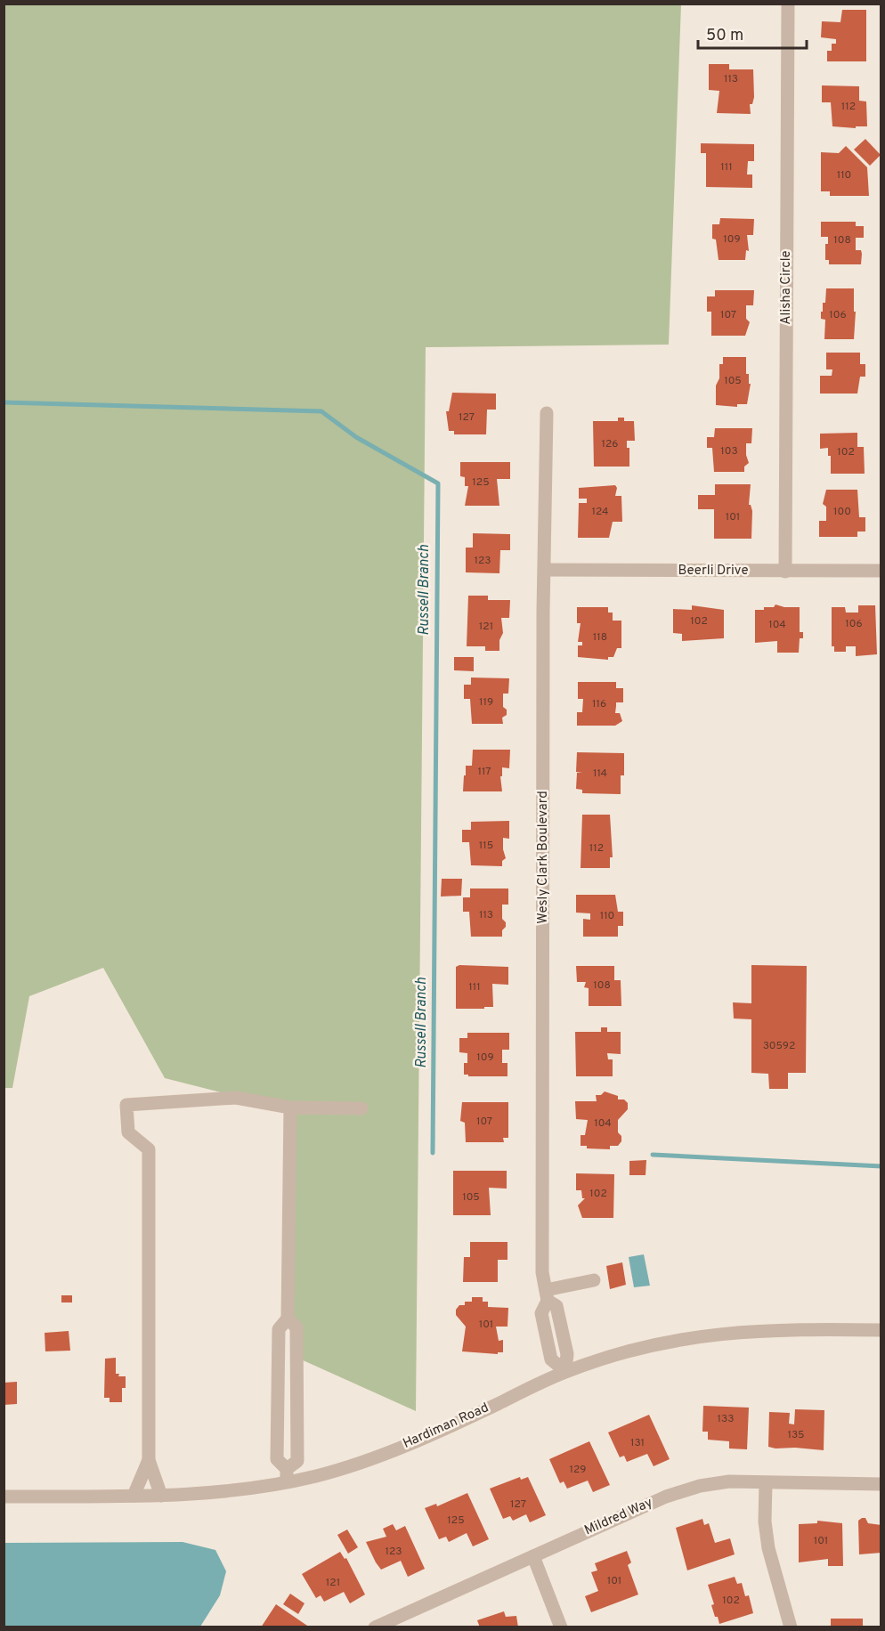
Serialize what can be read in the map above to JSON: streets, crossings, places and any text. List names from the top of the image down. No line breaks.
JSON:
{"streets":{"street":["Alisha Circle","Beerli Drive","Wesly Clark Boulevard","Hardiman Road","Mildred Way"]},"crossings":[["Alisha Circle","Beerli Drive"],["Beerli Drive","Wesly Clark Boulevard"],["Wesly Clark Boulevard","Hardiman Road"]],"water":["Russell Branch"],"house_numbers":["113","112","111","110","109","108","107","106","105","127","126","103","102","125","124","100","101","123","102","106","104","121","118","119","116","117","114","115","112","113","110","108","111","30592","109","107","104","102","105","101","133","135","131","129","127","125","101","123","101","121","102"],"scale_bar":"50 m"}
